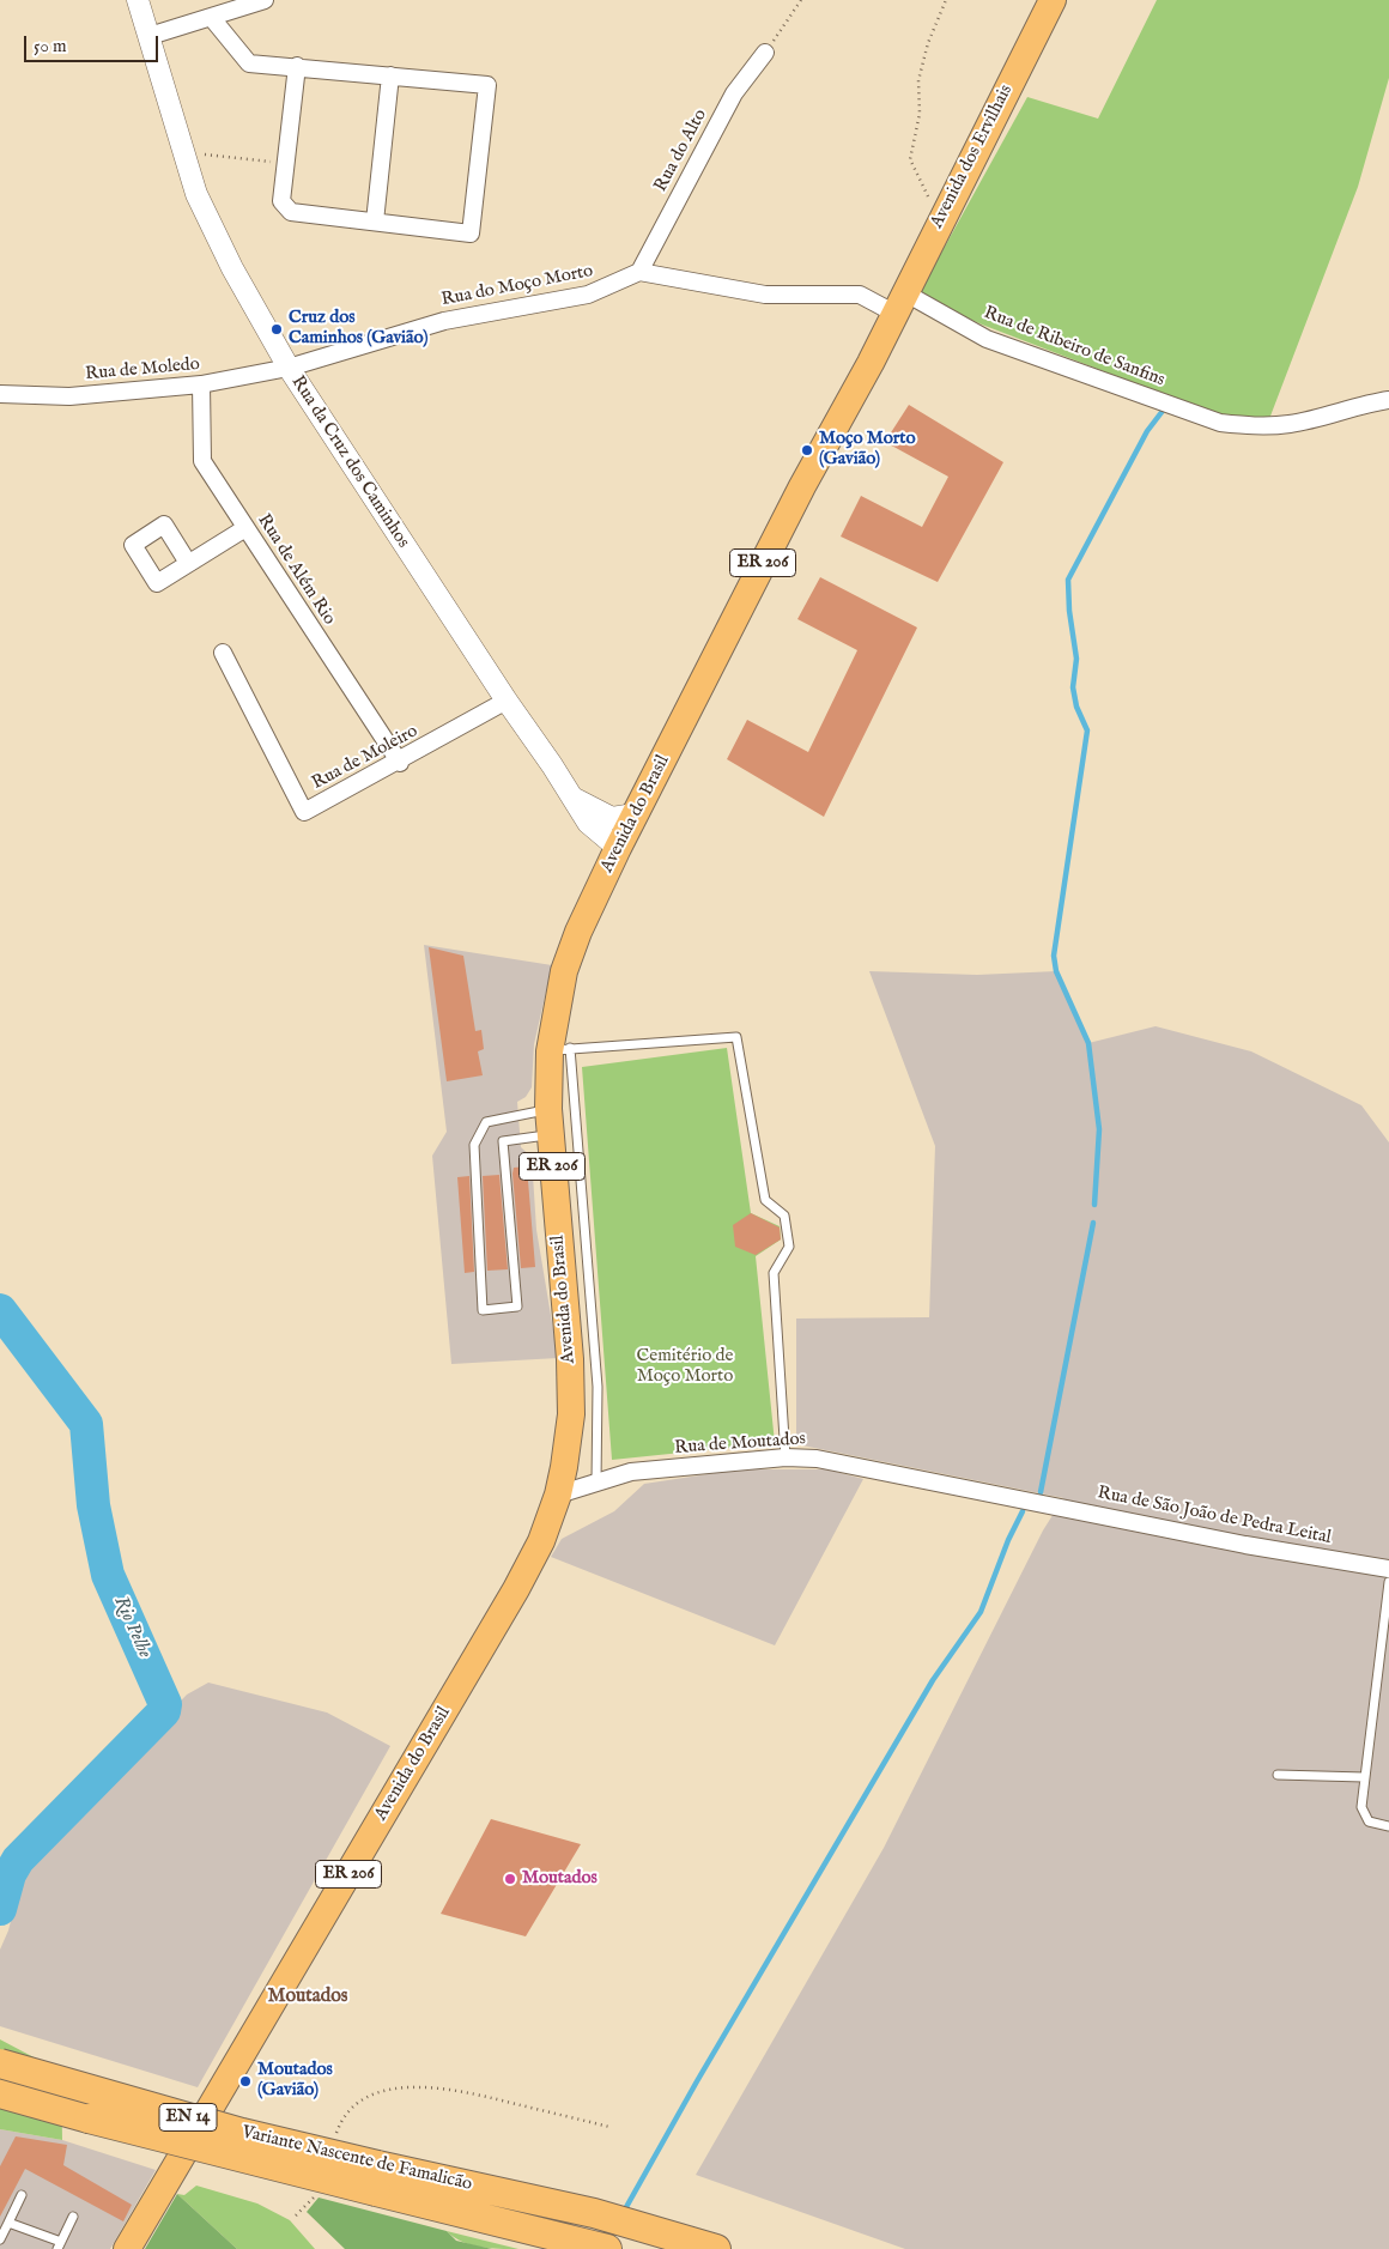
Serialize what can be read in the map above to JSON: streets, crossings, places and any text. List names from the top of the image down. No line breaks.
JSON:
{"streets":{"highway":["EN 14","Variante Nascente de Famalicão"],"main road":["Avenida dos Ervilhais","ER 206","Avenida do Brasil"],"street":["Rua do Alto","Rua do Moço Morto","Rua de Ribeiro de Sanfins","Rua de Moledo","Rua da Cruz dos Caminhos","Rua de Além Rio","Rua de Moleiro","Rua de Moutados","Rua de São João de Pedra Leital"]},"crossings":[["Rua do Alto","Rua do Moço Morto"],["Avenida dos Ervilhais","Rua de Ribeiro de Sanfins"],["Avenida dos Ervilhais","Avenida do Brasil"],["Rua do Moço Morto","Rua de Moledo"],["Rua do Moço Morto","Rua da Cruz dos Caminhos"],["Rua de Ribeiro de Sanfins","Avenida do Brasil"],["Rua de Moledo","Rua da Cruz dos Caminhos"],["Rua de Moledo","Rua de Além Rio"],["Rua da Cruz dos Caminhos","Rua de Moleiro"],["Rua da Cruz dos Caminhos","Avenida do Brasil"],["Rua de Além Rio","Rua de Moleiro"],["Avenida do Brasil","Rua de Moutados"],["Rua de Moutados","Rua de São João de Pedra Leital"]],"districts":["Moutados"],"water":["Rio Pelhe"],"parks":["Cemitério de Moço Morto"],"places":["Cruz dos Caminhos (Gavião)","Moço Morto (Gavião)","Moutados","Moutados (Gavião)"],"scale_bar":"50 m"}
